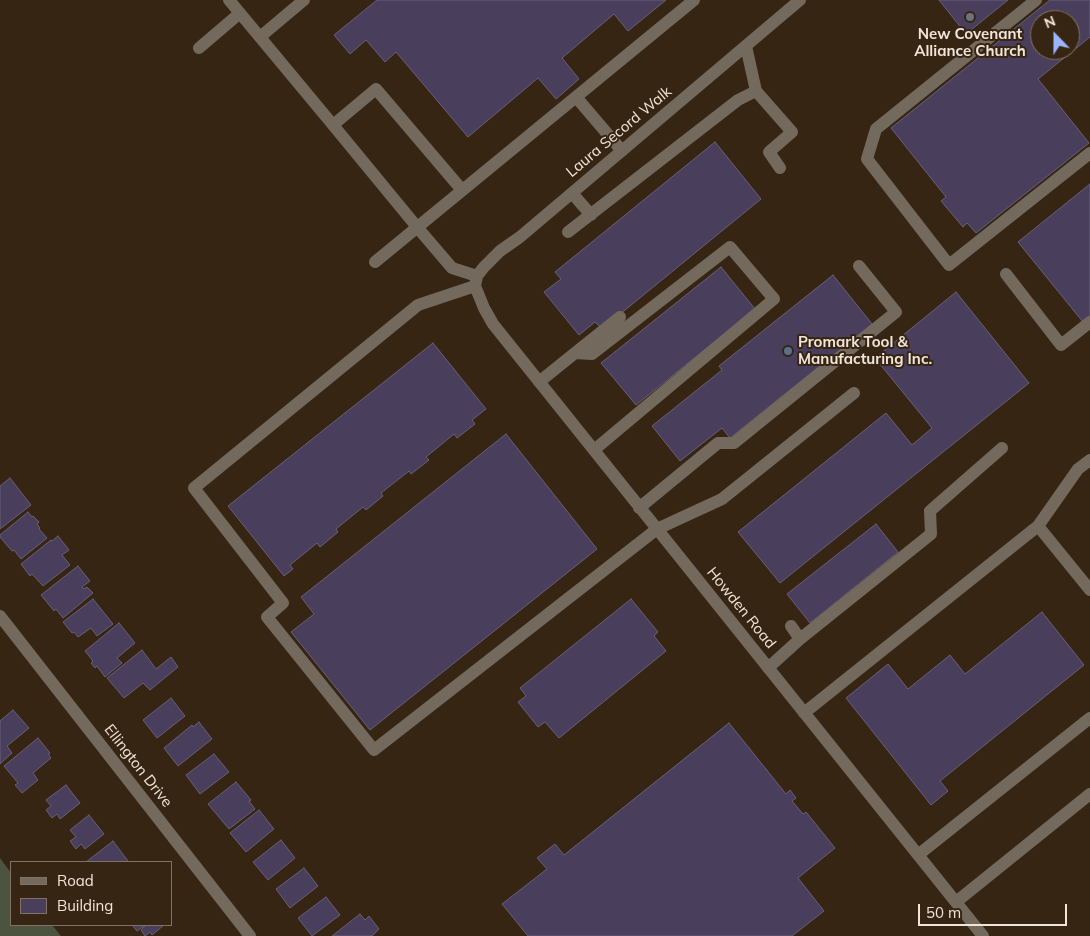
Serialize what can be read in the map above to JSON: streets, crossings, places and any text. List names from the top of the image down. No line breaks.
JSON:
{"streets":{"street":["Laura Secord Walk","Howden Road","Ellington Drive"]},"crossings":[["Laura Secord Walk","Howden Road"]],"places":["New Covenant Alliance Church","Promark Tool & Manufacturing Inc."],"legend":["Road","Building"],"scale_bar":"50 m","north":"top"}
